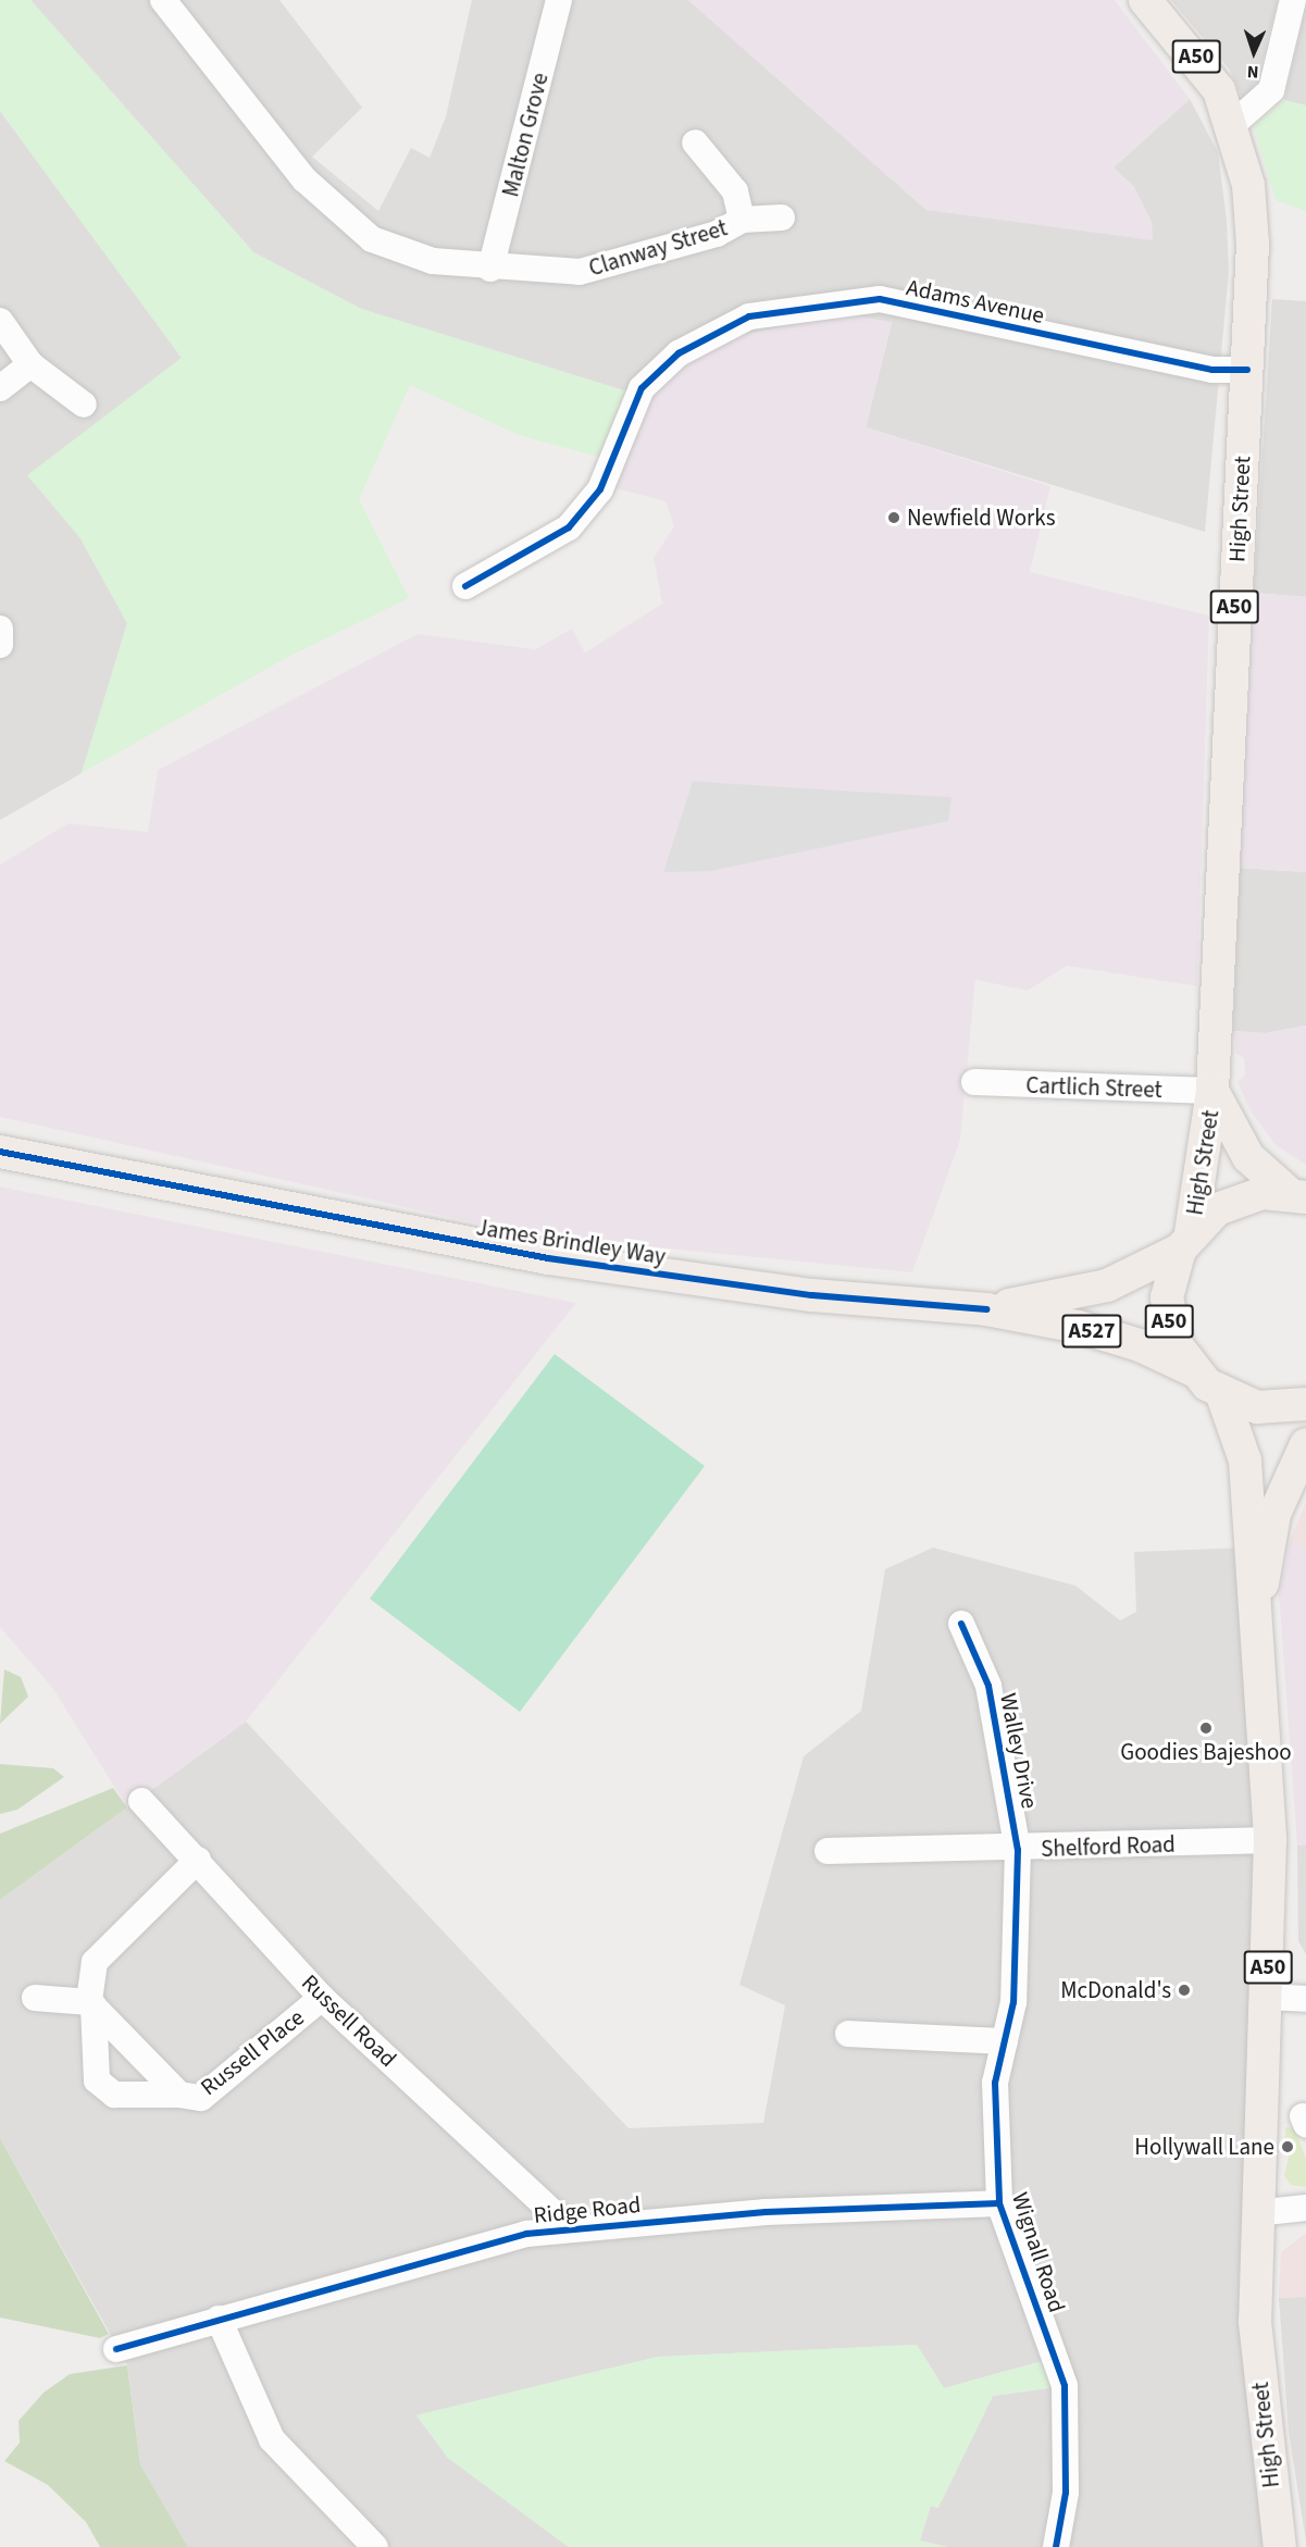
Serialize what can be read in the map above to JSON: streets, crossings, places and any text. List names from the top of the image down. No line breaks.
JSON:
{"streets":{"main road":["A50","High Street","James Brindley Way","A527"],"street":["Malton Grove","Clanway Street","Adams Avenue","Cartlich Street","Walley Drive","Shelford Road","Russell Road","Russell Place","Ridge Road","Wignall Road"]},"crossings":[["A50","High Street"],["A50","James Brindley Way"],["A50","Shelford Road"],["Malton Grove","Clanway Street"],["Adams Avenue","High Street"],["High Street","Cartlich Street"],["High Street","James Brindley Way"],["Walley Drive","Shelford Road"],["Walley Drive","Wignall Road"],["Shelford Road","Wignall Road"],["Russell Road","Russell Place"],["Russell Road","Ridge Road"],["Ridge Road","Wignall Road"]],"places":["Newfield Works","Goodies Bajeshoo","McDonald's","Hollywall Lane"],"north":"bottom"}
